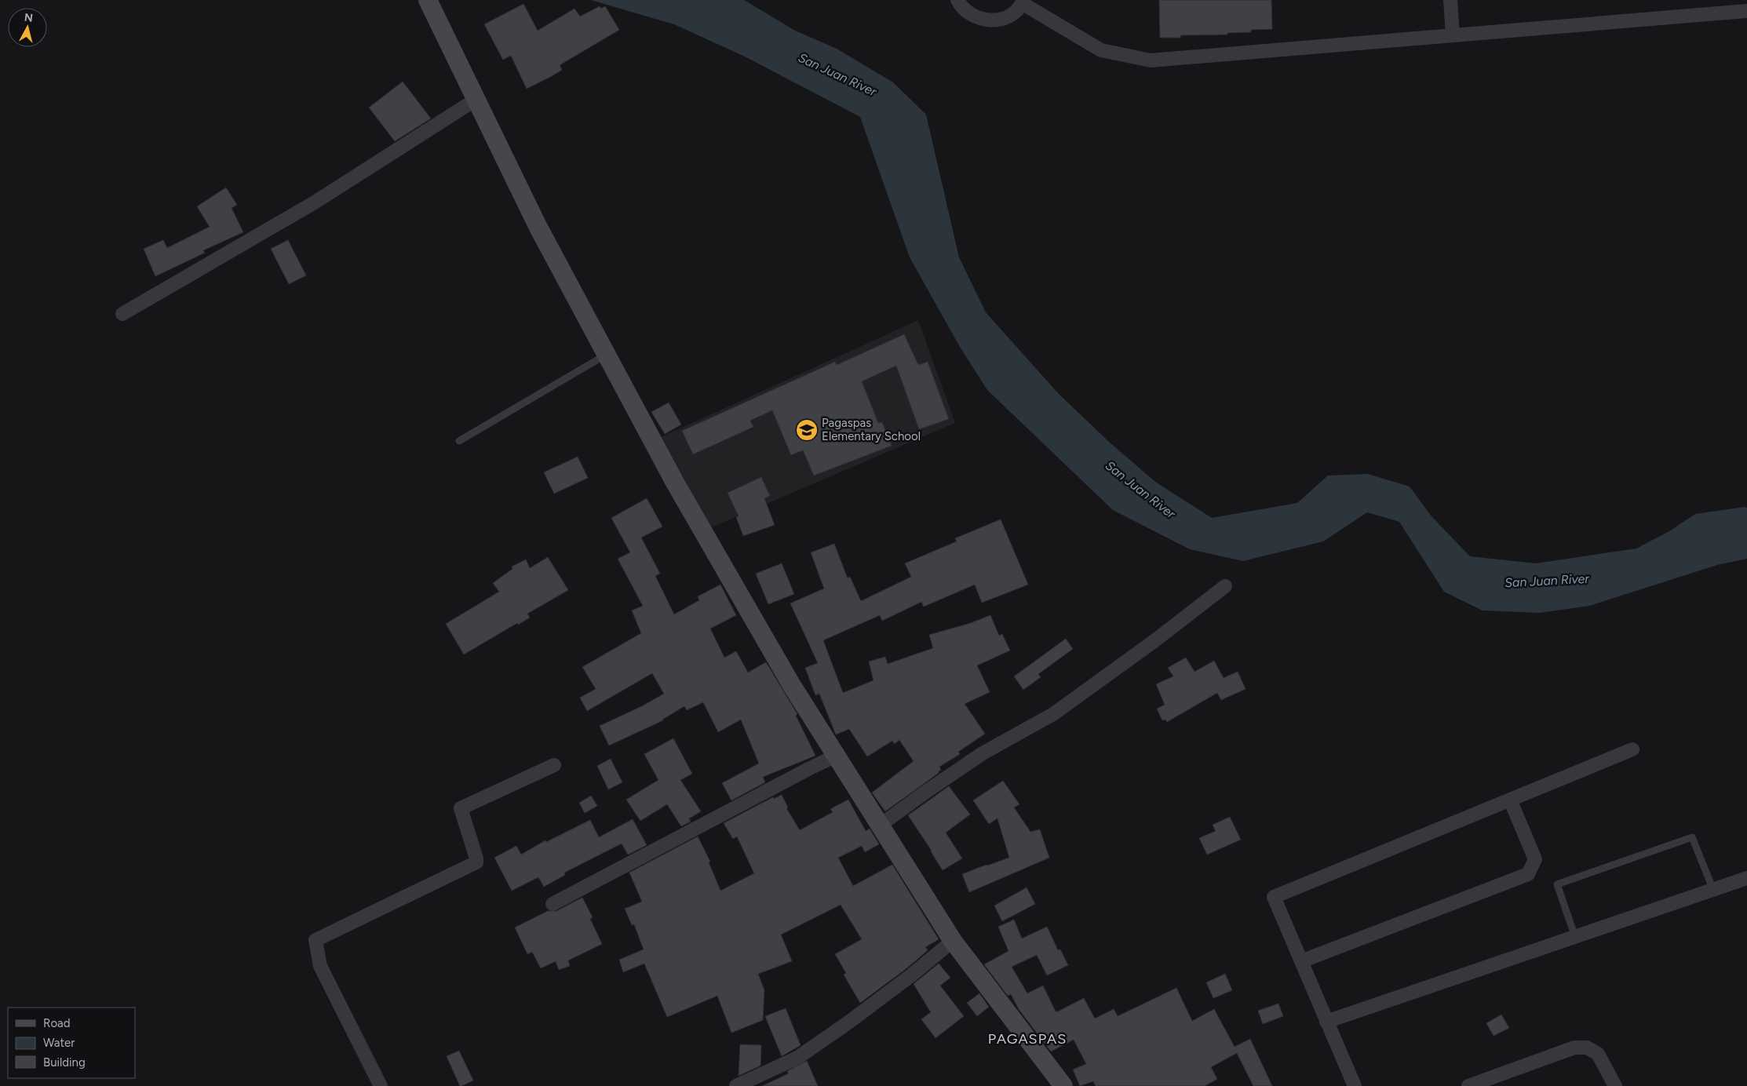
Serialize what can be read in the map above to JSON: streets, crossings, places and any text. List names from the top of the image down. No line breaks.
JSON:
{"districts":["PAGASPAS"],"water":["San Juan River"],"places":{"school or university":["Pagaspas Elementary School"]},"legend":["Road","Water","Building"],"north":"top"}
